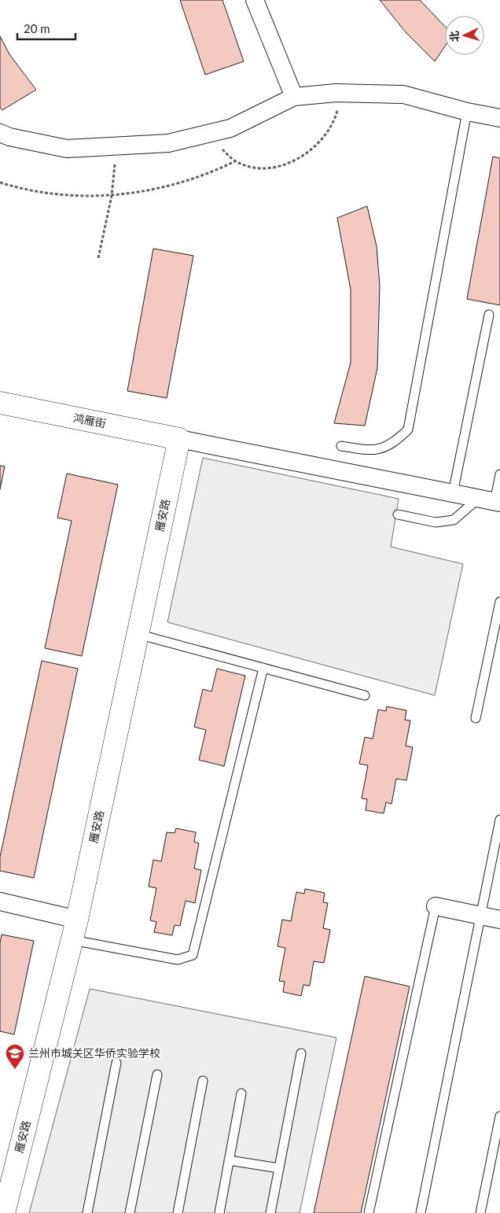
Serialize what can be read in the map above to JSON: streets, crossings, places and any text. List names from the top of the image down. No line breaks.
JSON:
{"streets":{"street":["鸿雁街","雁安路"]},"crossings":[["鸿雁街","雁安路"]],"places":{"school or university":["兰州市城关区华侨实验学校"]},"scale_bar":"20 m","north":"left"}
